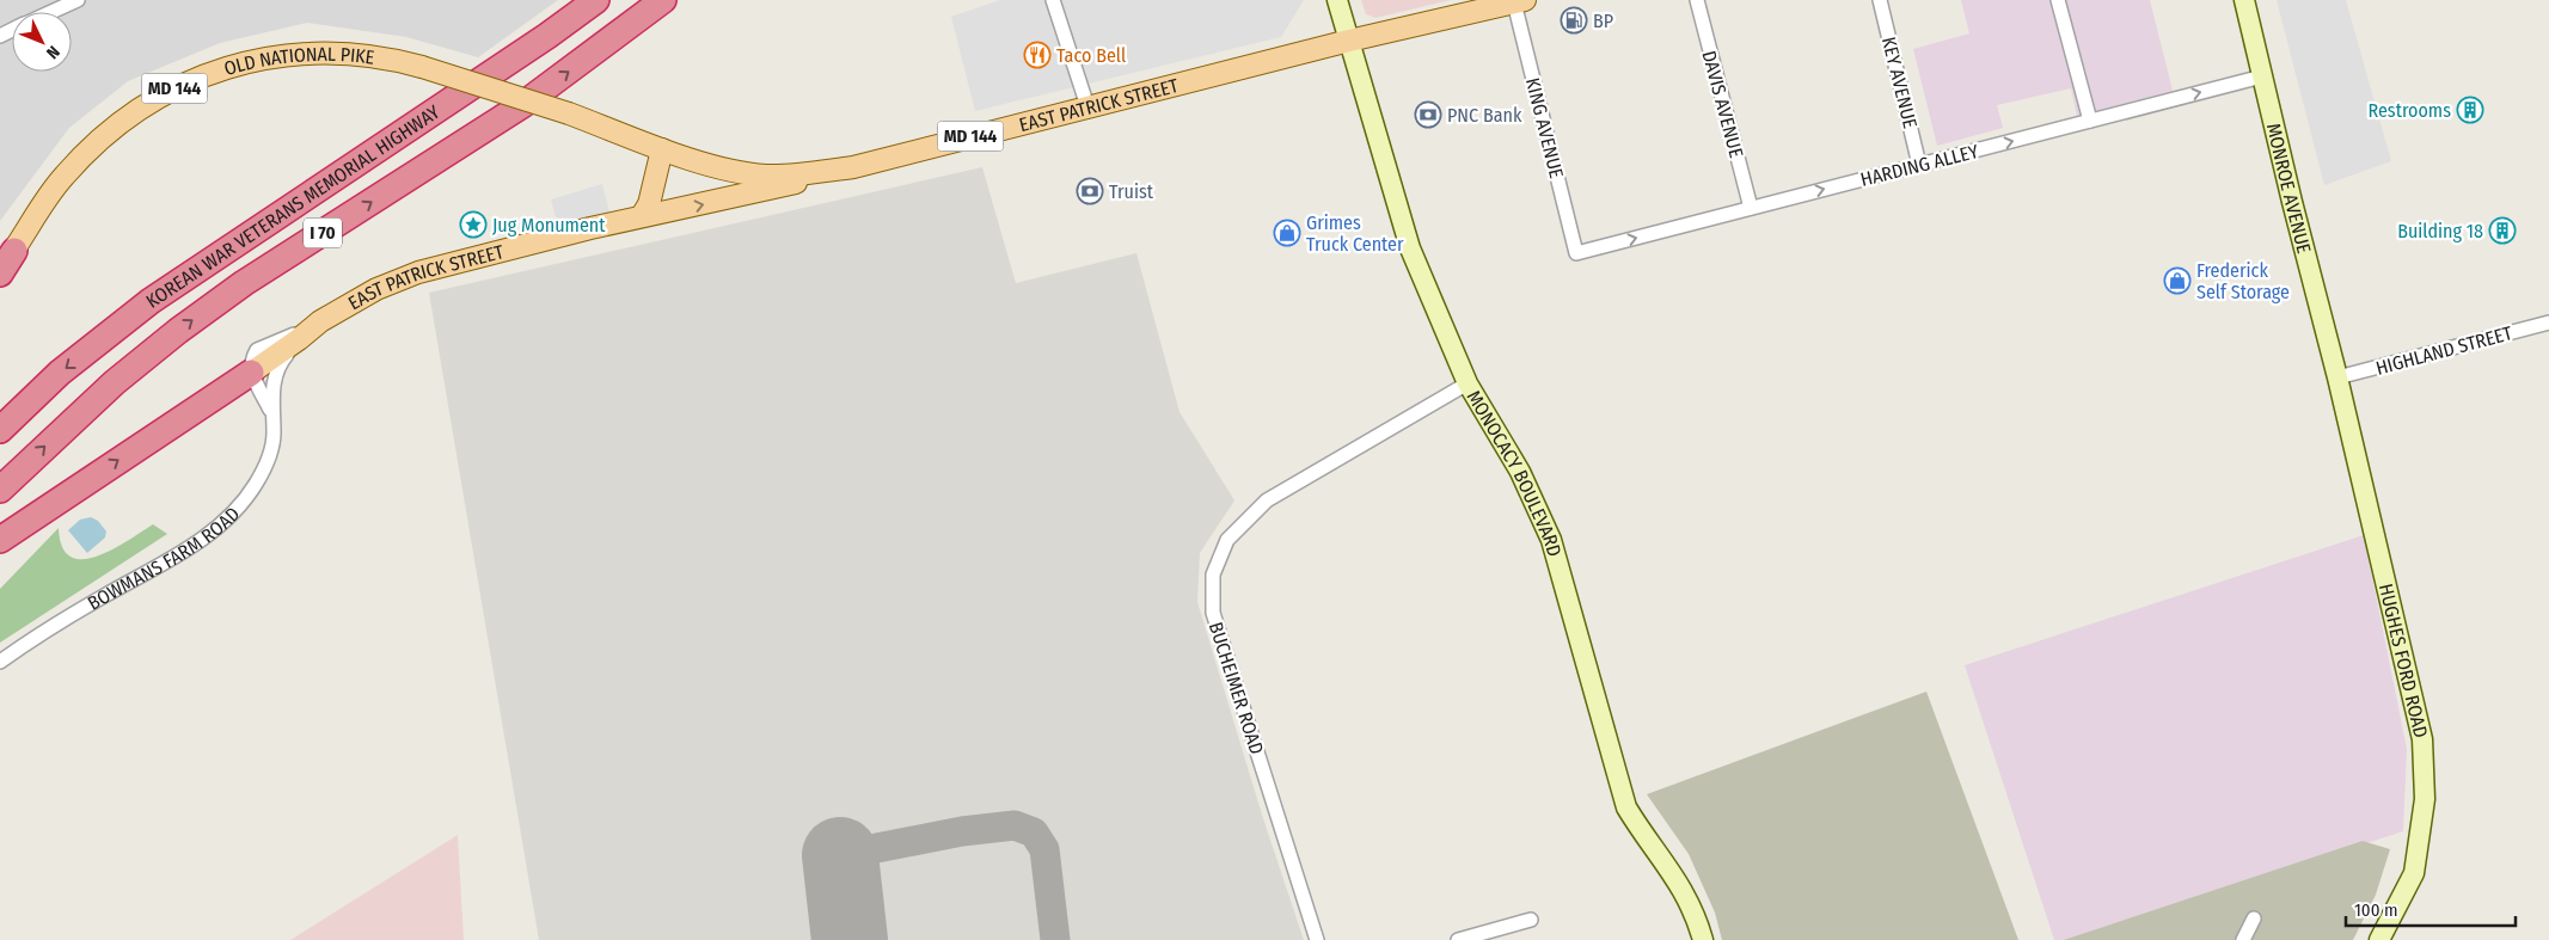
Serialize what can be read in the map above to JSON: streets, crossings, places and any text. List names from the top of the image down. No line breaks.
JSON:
{"streets":{"highway":["KOREAN WAR VETERANS MEMORIAL HIGHWAY","I 70"],"main road":["OLD NATIONAL PIKE","MD 144","EAST PATRICK STREET","MONROE AVENUE","MONOCACY BOULEVARD","HUGHES FORD ROAD"],"street":["KEY AVENUE","DAVIS AVENUE","KING AVENUE","HARDING ALLEY","HIGHLAND STREET","BOWMANS FARM ROAD","BUCHEIMER ROAD"]},"crossings":[["OLD NATIONAL PIKE","EAST PATRICK STREET"],["KEY AVENUE","HARDING ALLEY"],["DAVIS AVENUE","HARDING ALLEY"],["EAST PATRICK STREET","KING AVENUE"],["EAST PATRICK STREET","MONOCACY BOULEVARD"],["EAST PATRICK STREET","BOWMANS FARM ROAD"],["KING AVENUE","HARDING ALLEY"],["HARDING ALLEY","MONROE AVENUE"],["MONROE AVENUE","HIGHLAND STREET"],["MONROE AVENUE","HUGHES FORD ROAD"],["HIGHLAND STREET","HUGHES FORD ROAD"],["MONOCACY BOULEVARD","BUCHEIMER ROAD"]],"one_way":["HARDING ALLEY"],"places":{"fuel station":["BP"],"restaurant":["Taco Bell"],"building":["Restrooms","Building 18"],"bank":["PNC Bank","Truist"],"place":["Jug Monument"],"shop":["Grimes Truck Center","Frederick Self Storage"]},"scale_bar":"100 m","north":"bottom right"}
